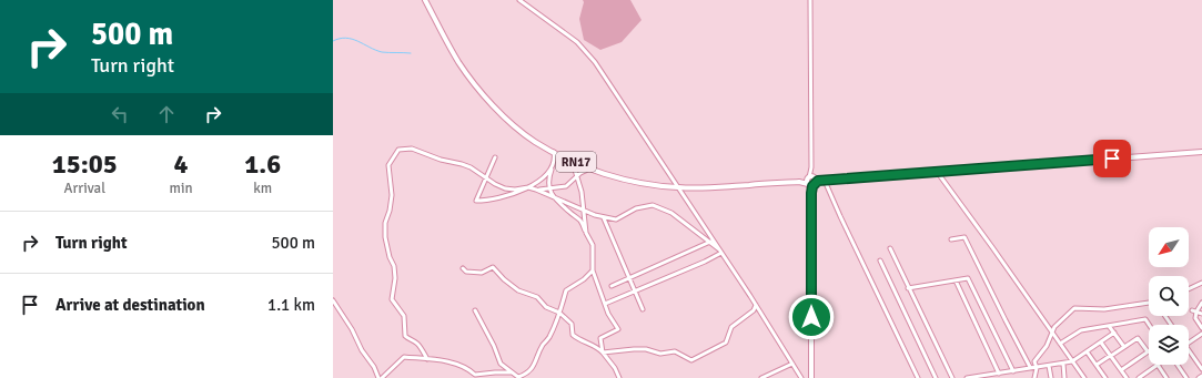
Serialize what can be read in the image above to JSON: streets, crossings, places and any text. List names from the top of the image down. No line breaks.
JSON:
{"streets":{"main road":["RN17"]},"north":"bottom left","page":{"turn":["500 m","Turn right"],"eta":["15:05","Arrival","4","min","1.6","km"],"list":[{"name":"Turn right","value":"500 m"},{"name":"Arrive at destination","value":"1.1 km"}]}}
